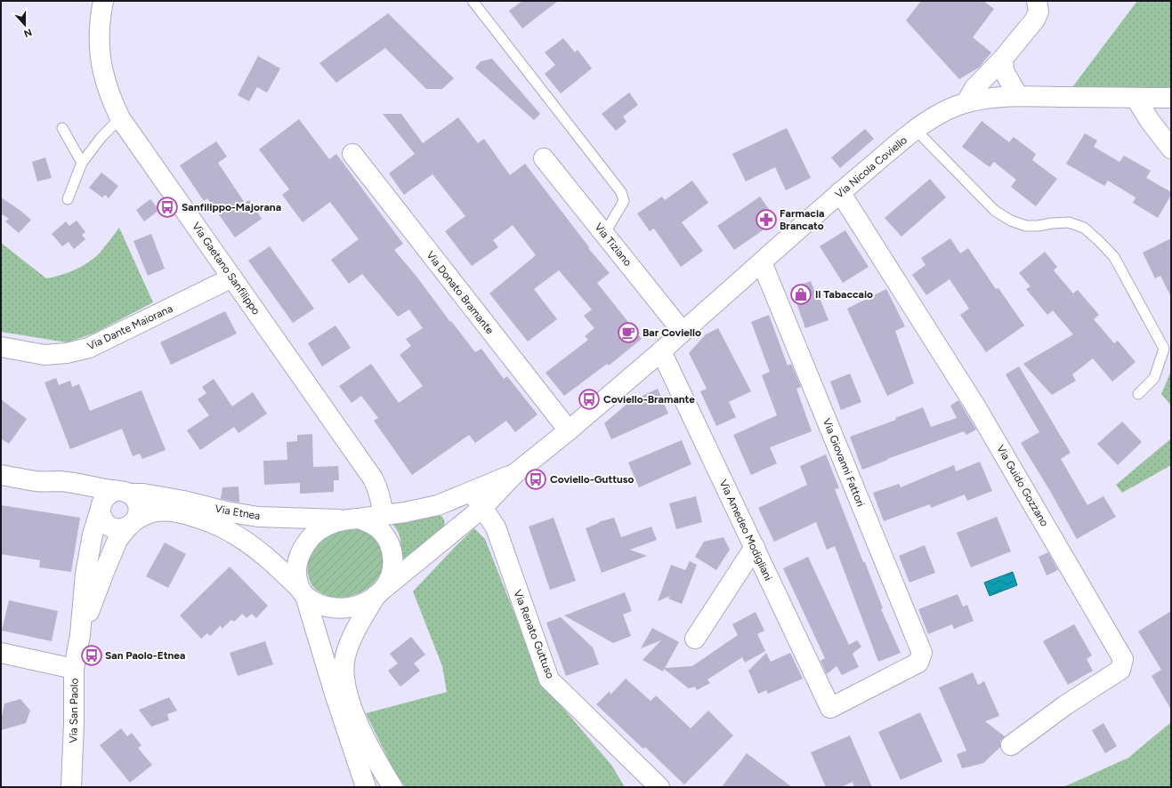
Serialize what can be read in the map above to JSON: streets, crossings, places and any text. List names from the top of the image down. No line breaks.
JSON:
{"streets":{"street":["Via Nicola Coviello","Via Tiziano","Via Gaetano Sanfilippo","Via Donato Bramante","Via Dante Maiorana","Via Giovanni Fattori","Via Guido Gozzano","Via Etnea","Via Amedeo Modigliani","Via Renato Guttuso","Via San Paolo"]},"crossings":[["Via Nicola Coviello","Via Tiziano"],["Via Nicola Coviello","Via Donato Bramante"],["Via Nicola Coviello","Via Giovanni Fattori"],["Via Nicola Coviello","Via Guido Gozzano"],["Via Nicola Coviello","Via Amedeo Modigliani"],["Via Gaetano Sanfilippo","Via Dante Maiorana"],["Via Giovanni Fattori","Via Amedeo Modigliani"]],"places":{"bus stop":["Sanfilippo-Majorana","Coviello-Bramante","Coviello-Guttuso","San Paolo-Etnea"],"pharmacy":["Farmacia Brancato"],"shop":["Il Tabaccaio"],"cafe":["Bar Coviello"]},"north":"bottom"}
